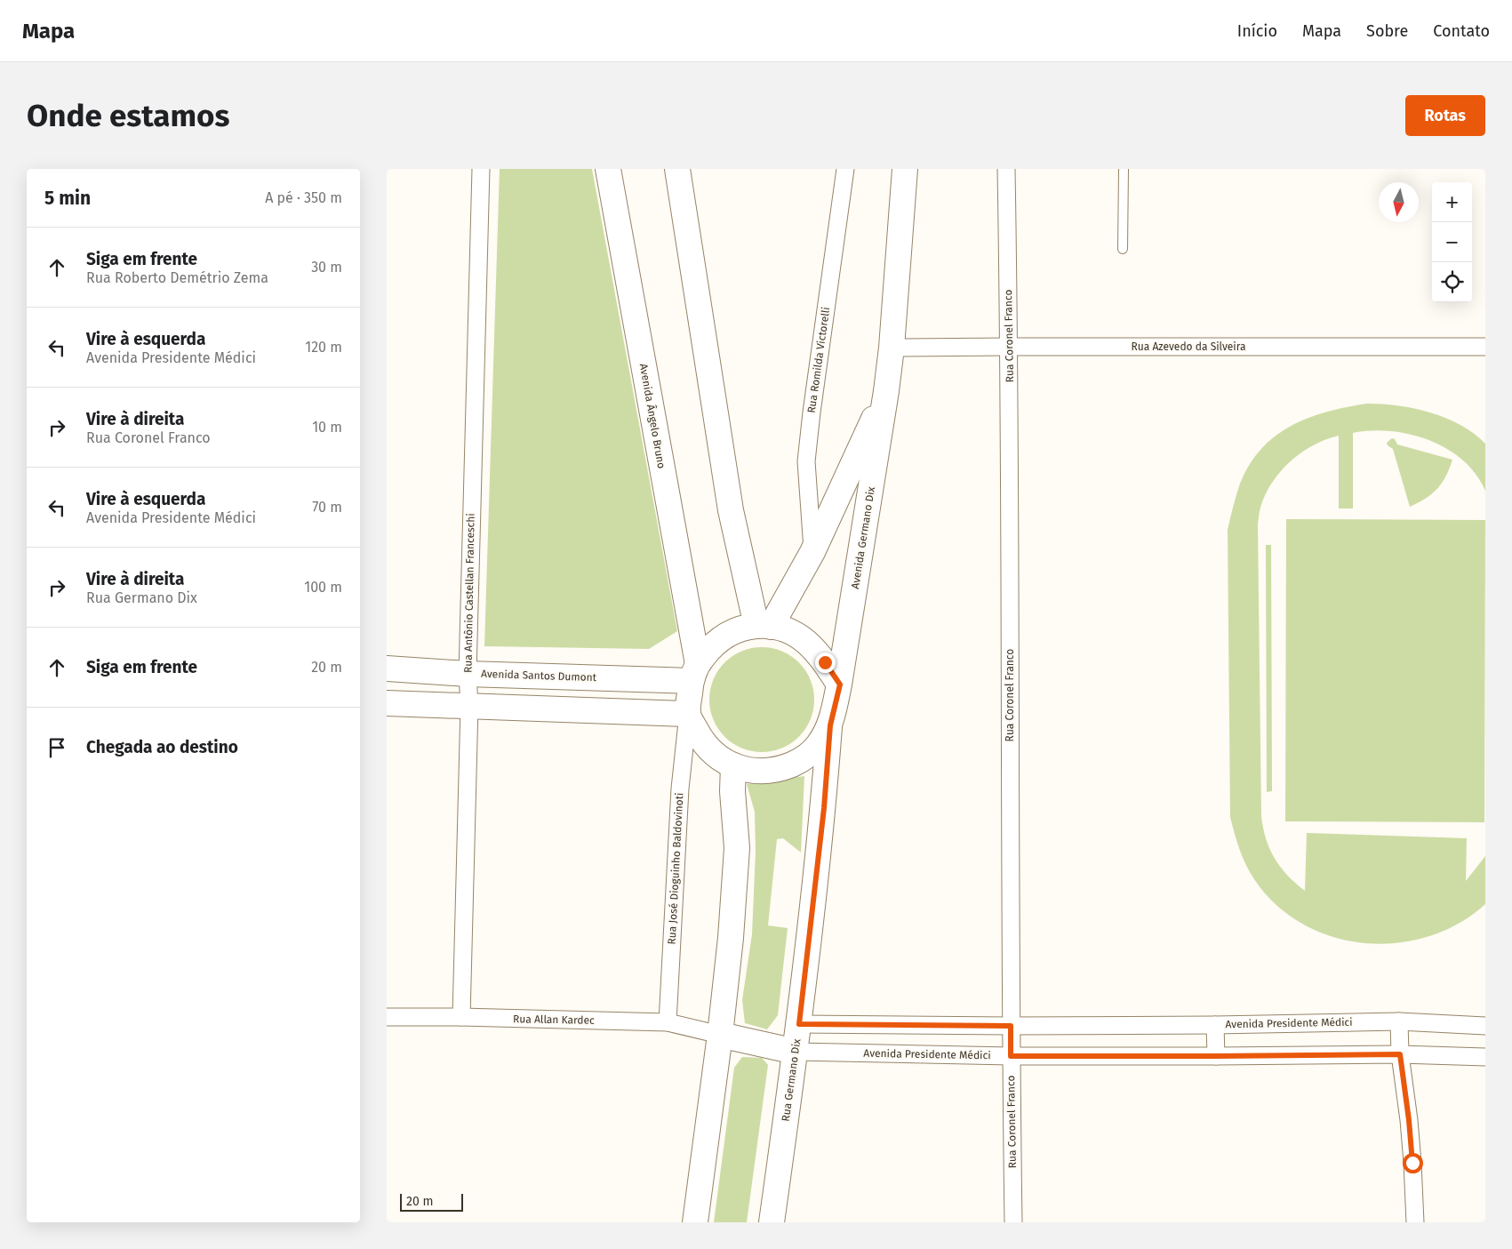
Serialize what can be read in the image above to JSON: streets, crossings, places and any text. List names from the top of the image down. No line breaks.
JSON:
{"streets":{"main road":["Avenida Ângelo Bruno","Avenida Germano Dix","Avenida Santos Dumont","Rua Germano Dix"],"street":["Rua Coronel Franco","Rua Azevedo da Silveira","Rua Romilda Victorelli","Rua Antônio Castellan Franceschi","Rua José Dioguinho Baldovinoti","Rua Allan Kardec","Avenida Presidente Médici"]},"crossings":[["Rua Coronel Franco","Rua Azevedo da Silveira"],["Rua Coronel Franco","Avenida Presidente Médici"],["Rua Azevedo da Silveira","Avenida Germano Dix"],["Rua Romilda Victorelli","Avenida Germano Dix"],["Avenida Ângelo Bruno","Avenida Germano Dix"],["Avenida Ângelo Bruno","Avenida Santos Dumont"],["Avenida Ângelo Bruno","Rua José Dioguinho Baldovinoti"],["Avenida Ângelo Bruno","Rua Germano Dix"],["Avenida Germano Dix","Avenida Santos Dumont"],["Avenida Germano Dix","Rua José Dioguinho Baldovinoti"],["Avenida Germano Dix","Rua Germano Dix"],["Rua Antônio Castellan Franceschi","Avenida Santos Dumont"],["Rua Antônio Castellan Franceschi","Rua Allan Kardec"],["Avenida Santos Dumont","Rua José Dioguinho Baldovinoti"],["Avenida Santos Dumont","Rua Germano Dix"],["Rua José Dioguinho Baldovinoti","Rua Allan Kardec"],["Rua José Dioguinho Baldovinoti","Rua Germano Dix"],["Avenida Presidente Médici","Rua Germano Dix"]],"scale_bar":"20 m","north":"bottom","page":{"header":"Mapa","nav":["Início","Mapa","Sobre","Contato"],"buttons":"Rotas","title":"Onde estamos","heading":["5 min","A pé · 350 m"],"map_buttons":["+","−"],"list":[["Siga em frente","Rua Roberto Demétrio Zema","30 m"],["Vire à esquerda","Avenida Presidente Médici","120 m"],["Vire à direita","Rua Coronel Franco","10 m"],["Vire à esquerda","Avenida Presidente Médici","70 m"],["Vire à direita","Rua Germano Dix","100 m"],["Siga em frente","20 m"],"Chegada ao destino"],"scale":"20 m"}}
